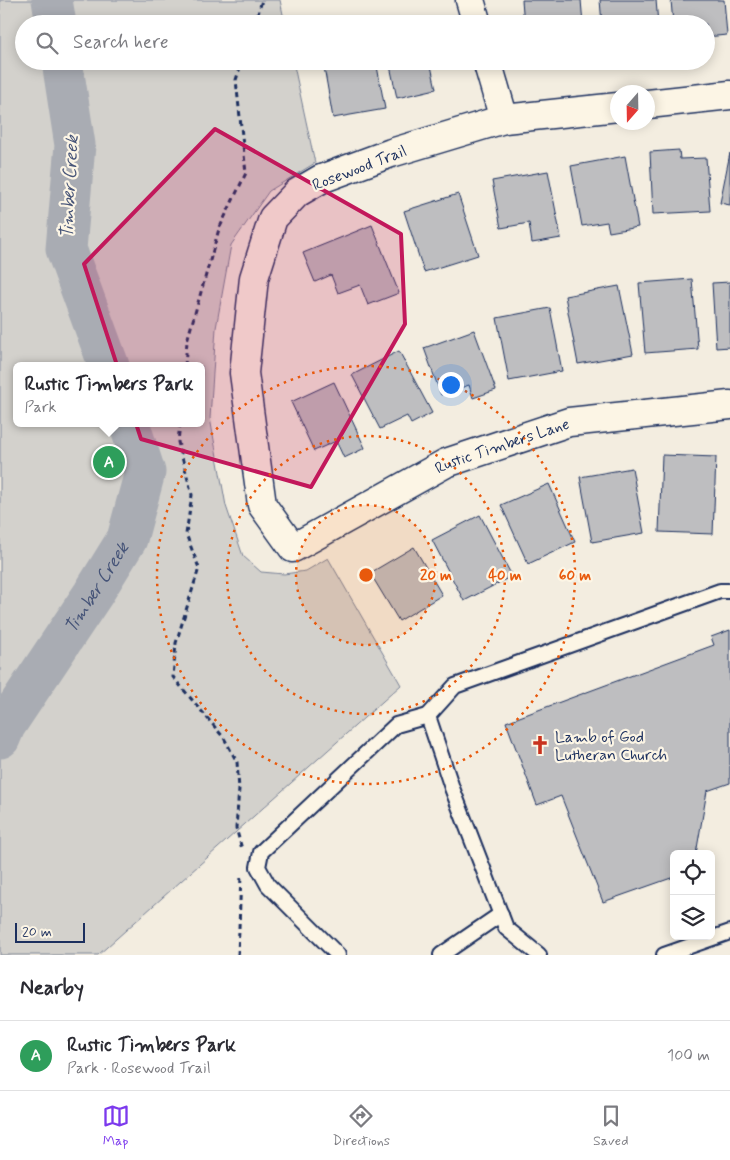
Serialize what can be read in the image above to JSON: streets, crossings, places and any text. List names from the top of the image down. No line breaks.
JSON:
{"streets":{"street":["Rosewood Trail","Rustic Timbers Lane"]},"crossings":[["Rosewood Trail","Rustic Timbers Lane"]],"water":["Timber Creek"],"places":{"church":["Lamb of God Lutheran Church"]},"scale_bar":"20 m","north":"bottom","page":{"search":"Search here","popup":["Rustic Timbers Park","Park"],"pins":"A","scale":"20 m","heading":"Nearby","list":[{"mark":"A","name":"Rustic Timbers Park","note":"Park · Rosewood Trail","value":"100 m"}],"nav":["Map","Directions","Saved"]},"rings":["20 m","40 m","60 m"]}
